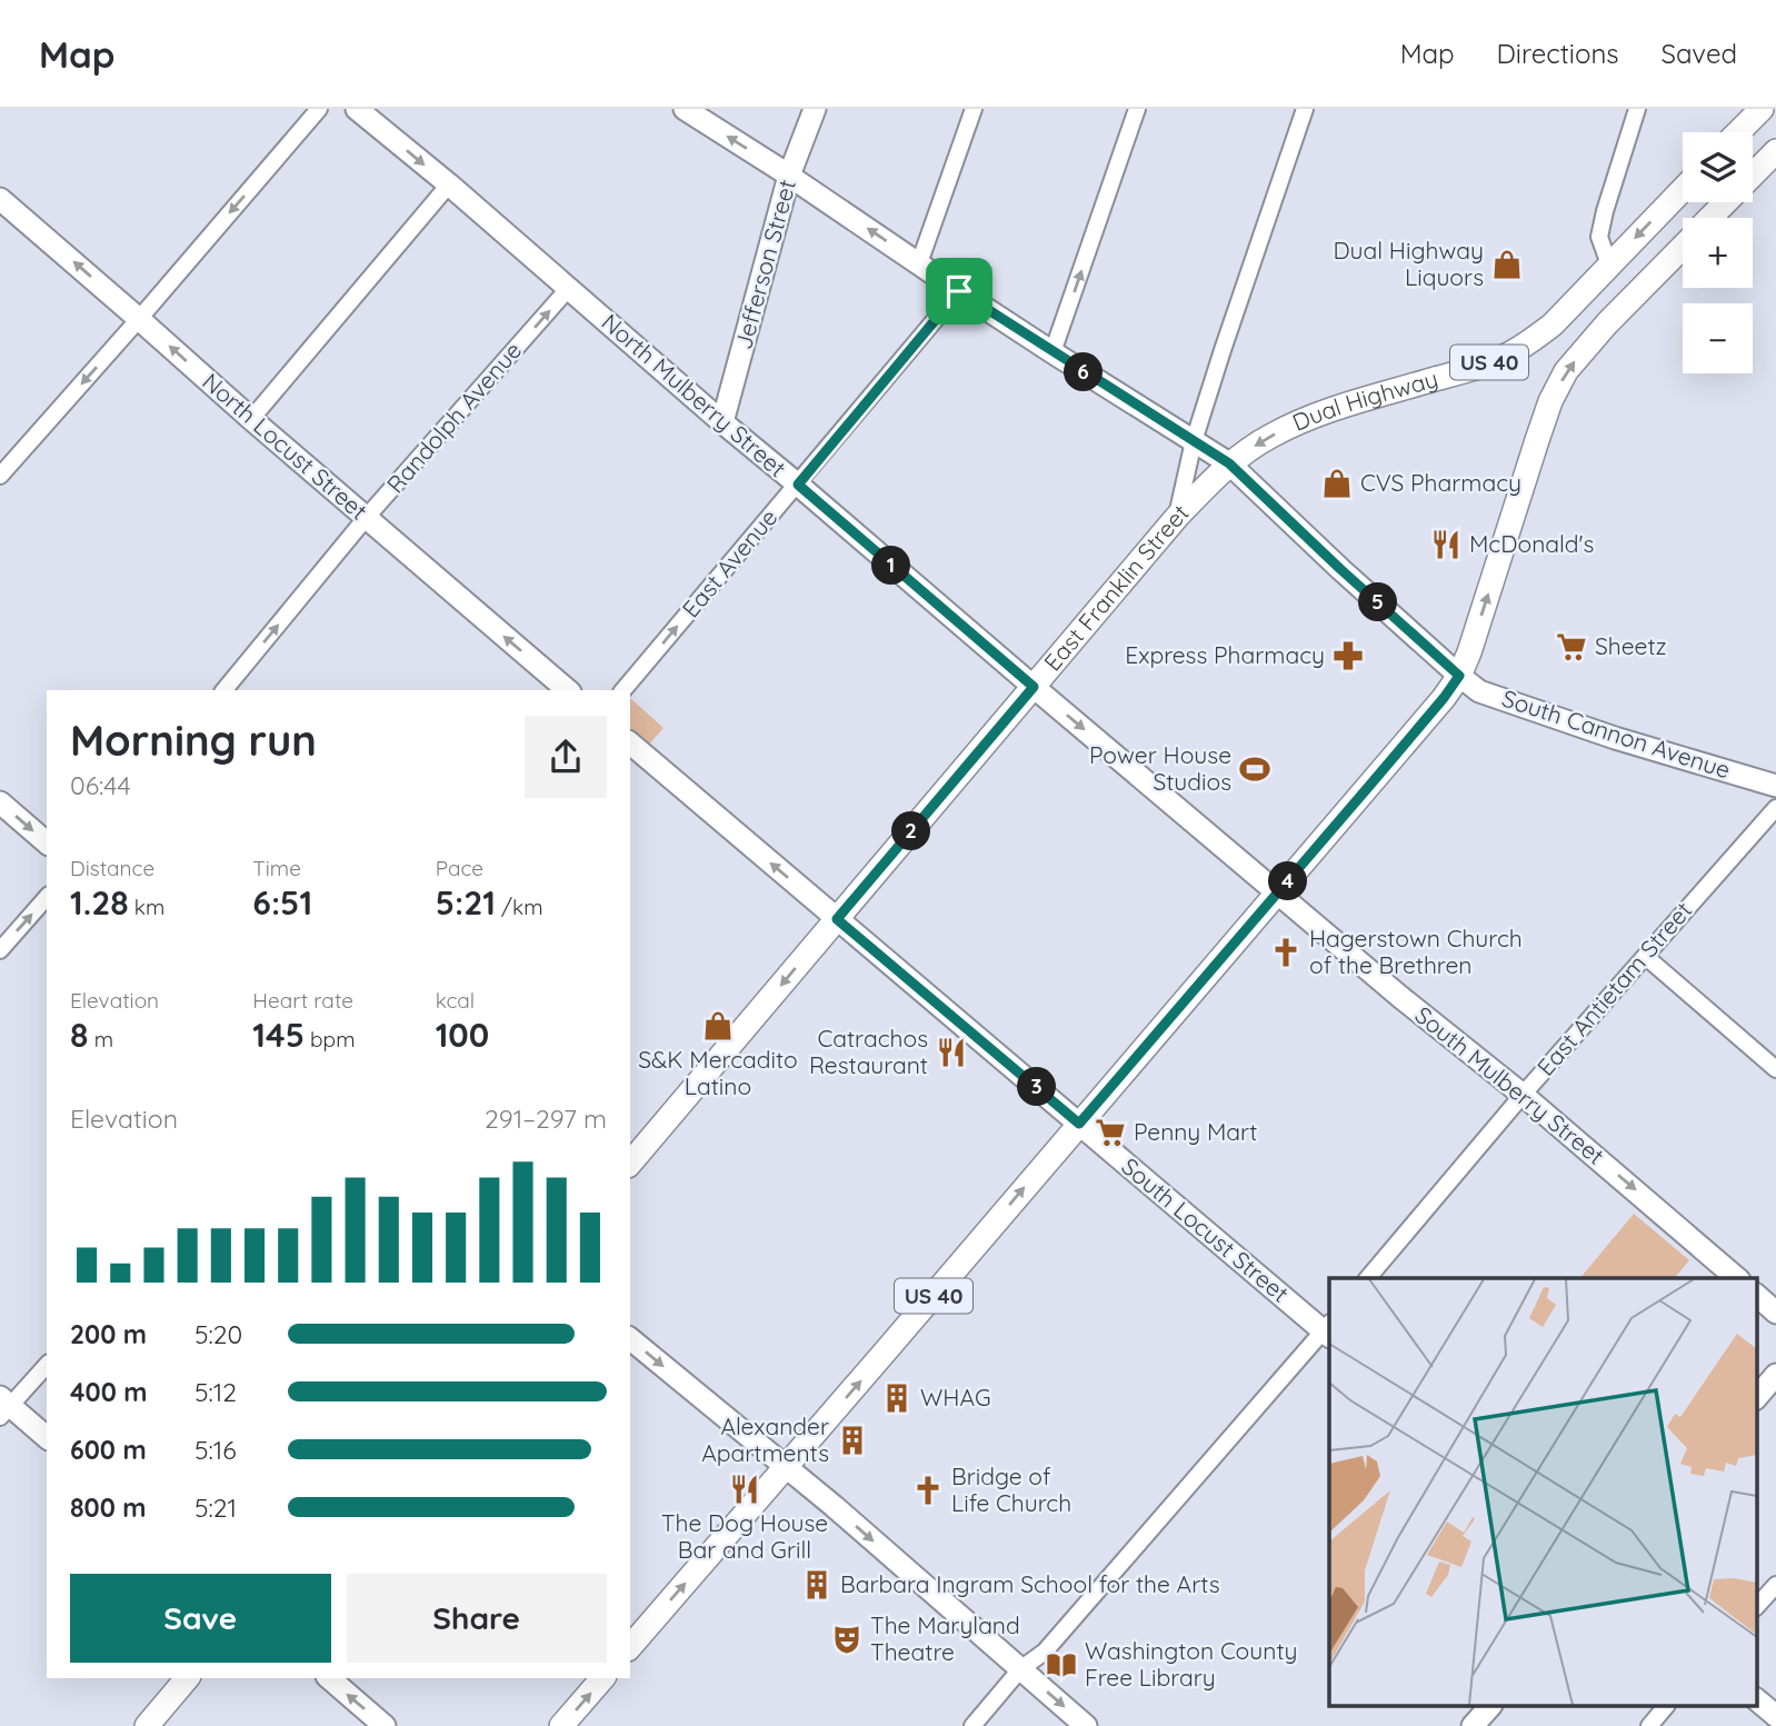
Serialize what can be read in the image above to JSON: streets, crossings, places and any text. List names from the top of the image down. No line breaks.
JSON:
{"streets":{"main road":["US 40","Dual Highway","East Franklin Street"],"street":["Jefferson Street","North Mulberry Street","Randolph Avenue","North Locust Street","East Avenue","South Cannon Avenue","East Antietam Street","South Mulberry Street","South Locust Street"]},"crossings":[["Jefferson Street","North Mulberry Street"],["Jefferson Street","South Cannon Avenue"],["US 40","North Mulberry Street"],["US 40","South Cannon Avenue"],["US 40","South Mulberry Street"],["US 40","South Locust Street"],["North Mulberry Street","Randolph Avenue"],["North Mulberry Street","East Avenue"],["North Mulberry Street","East Franklin Street"],["North Mulberry Street","South Mulberry Street"],["Dual Highway","East Franklin Street"],["Dual Highway","South Cannon Avenue"],["Randolph Avenue","North Locust Street"],["East Avenue","South Cannon Avenue"],["East Franklin Street","South Cannon Avenue"],["East Antietam Street","South Mulberry Street"]],"one_way":["North Mulberry Street","Dual Highway","Randolph Avenue","North Locust Street","East Avenue"],"places":{"shop":["Dual Highway Liquors","CVS Pharmacy","S&K Mercadito Latino"],"restaurant":["McDonald's","Catrachos Restaurant","The Dog House Bar and Grill"],"supermarket":["Sheetz","Penny Mart"],"pharmacy":["Express Pharmacy"],"sports":["Power House Studios"],"church":["Hagerstown Church of the Brethren","Bridge of Life Church"],"building":["WHAG","Alexander Apartments","Barbara Ingram School for the Arts"],"theatre":["The Maryland Theatre"],"library":["Washington County Free Library"]},"page":{"header":"Map","nav":["Map","Directions","Saved"],"map_buttons":["+","−"],"pins":["6","1","5","2","4","3"],"heading":["Morning run","06:44"],"stats":[["Distance","1.28 km"],["Time","6:51"],["Pace","5:21 /km"],["Elevation","8 m"],["Heart rate","145 bpm"],["kcal","100"]],"chart":["Elevation","291–297 m"],"list":[{"name":"200 m","note":"5:20"},{"name":"400 m","note":"5:12"},{"name":"600 m","note":"5:16"},{"name":"800 m","note":"5:21"}],"buttons":["Save","Share"]}}
